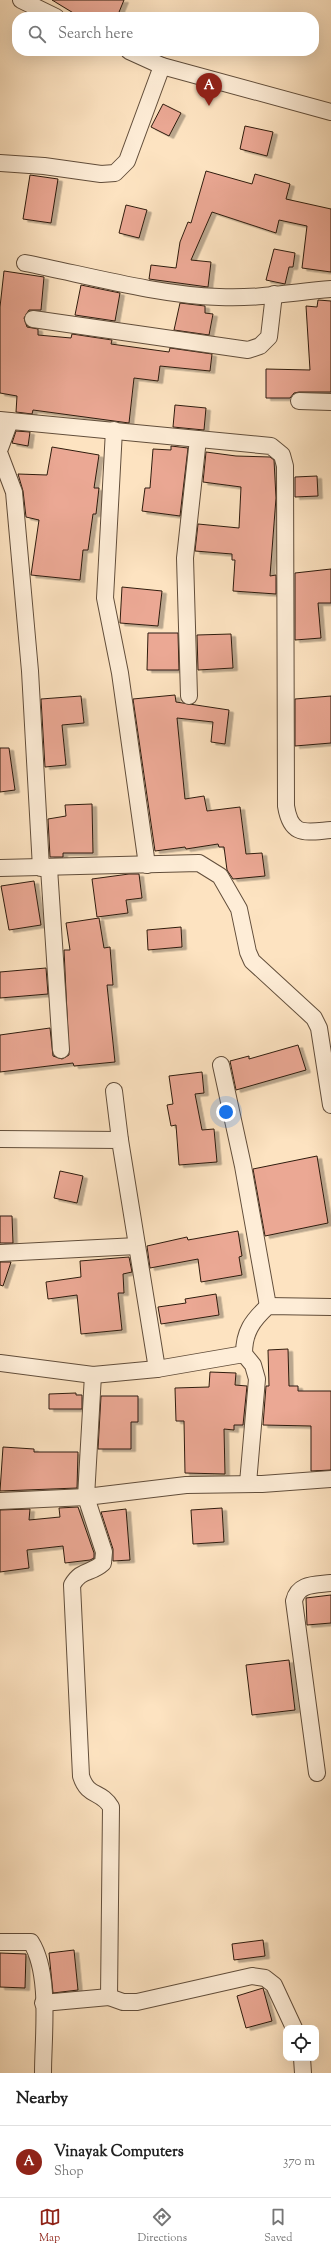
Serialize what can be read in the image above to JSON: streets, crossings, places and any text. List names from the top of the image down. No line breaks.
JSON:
{"page":{"search":"Search here","pins":"A","heading":"Nearby","list":[{"mark":"A","name":"Vinayak Computers","note":"Shop","value":"370 m"}],"nav":["Map","Directions","Saved"]}}
